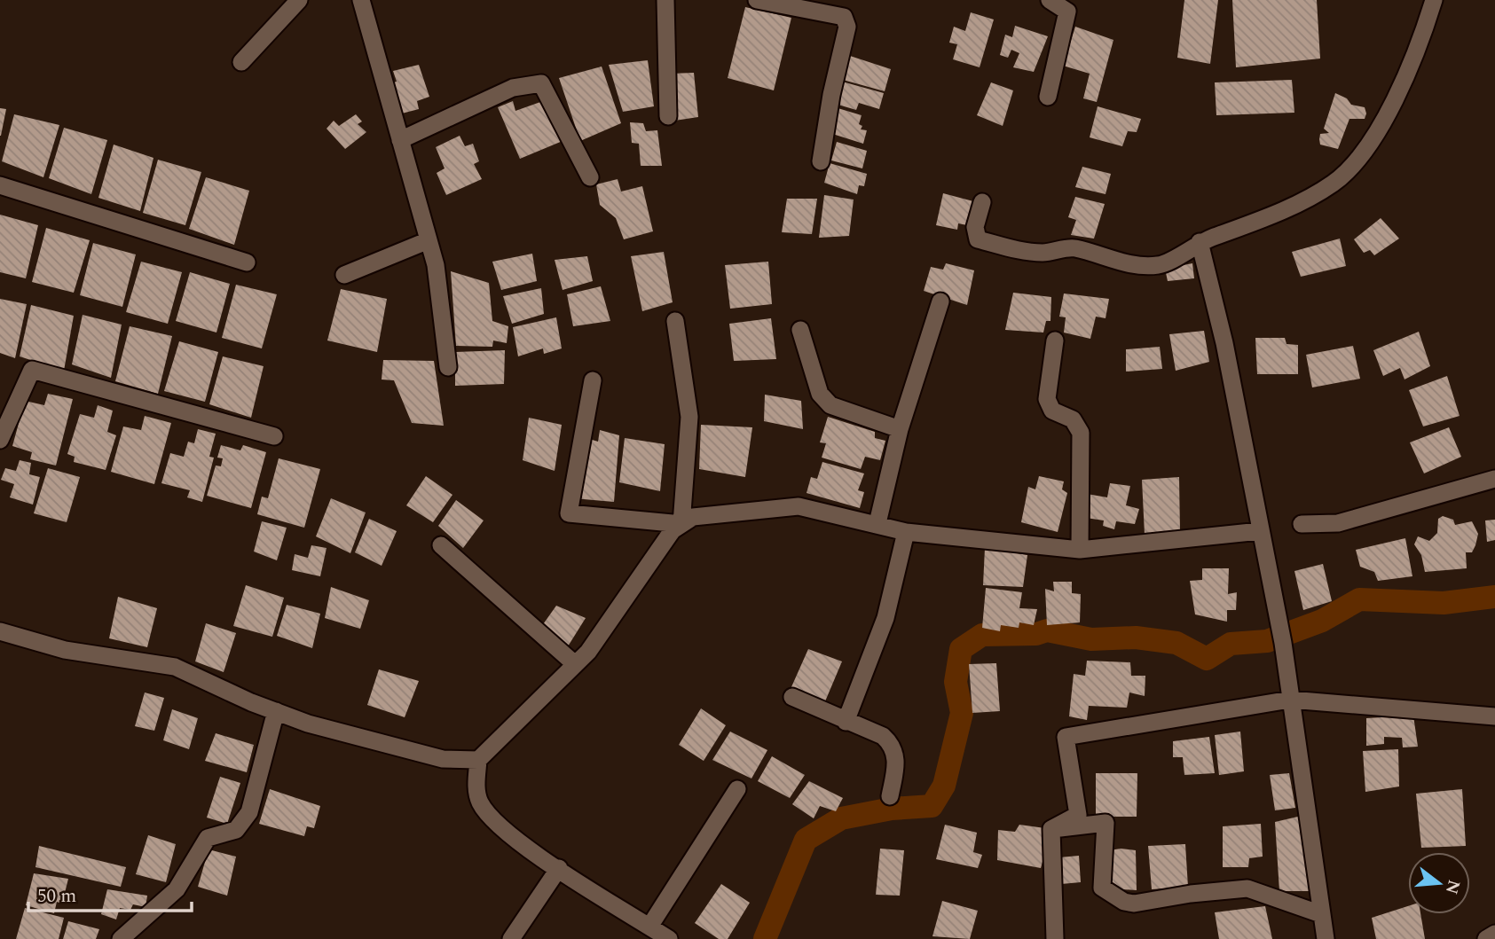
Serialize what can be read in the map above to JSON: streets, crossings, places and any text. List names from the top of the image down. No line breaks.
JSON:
{"scale_bar":"50 m","north":"right"}
